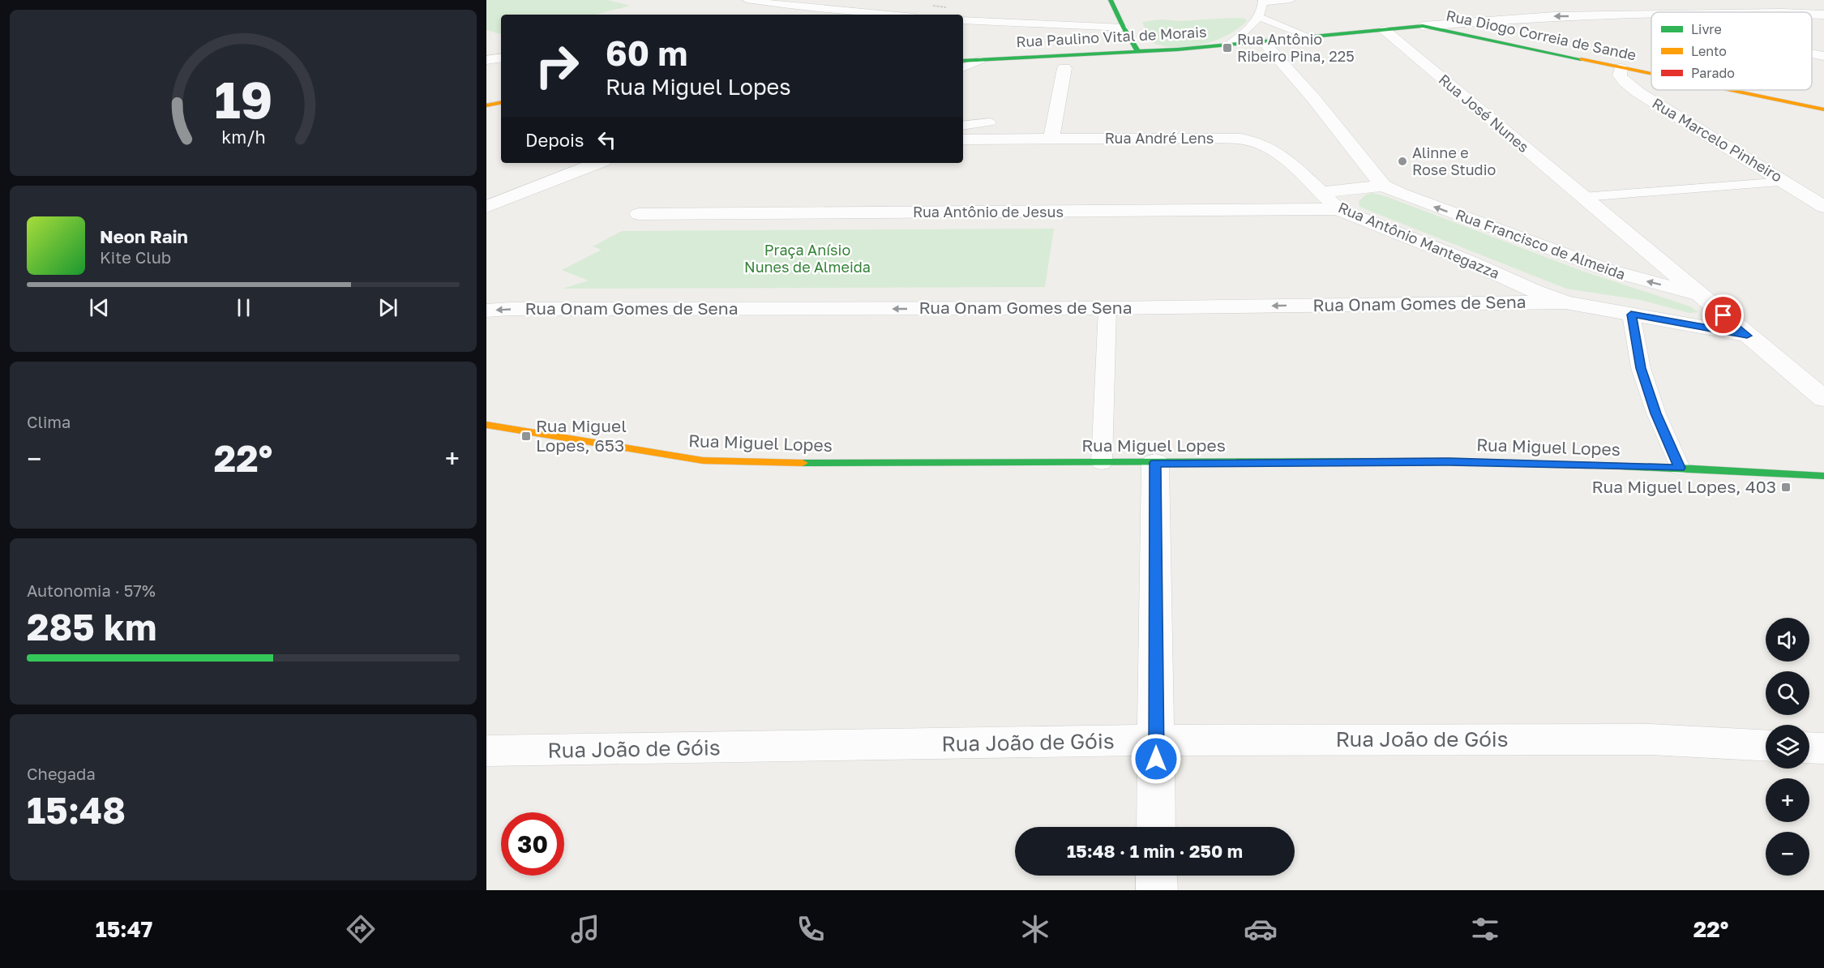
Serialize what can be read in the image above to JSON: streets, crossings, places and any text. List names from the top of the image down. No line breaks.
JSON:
{"streets":{"street":["Rua Diogo Correia de Sande","Rua Paulino Vital de Morais","Rua José Nunes","Rua André Lens","Rua Marcelo Pinheiro","Rua Antônio de Jesus","Rua Antônio Mantegazza","Rua Francisco de Almeida","Rua Onam Gomes de Sena","Rua Miguel Lopes","Rua João de Góis"]},"crossings":[["Rua Diogo Correia de Sande","Rua Paulino Vital de Morais"],["Rua Diogo Correia de Sande","Rua José Nunes"],["Rua Diogo Correia de Sande","Rua Marcelo Pinheiro"],["Rua Paulino Vital de Morais","Rua Francisco de Almeida"],["Rua José Nunes","Rua Antônio Mantegazza"],["Rua José Nunes","Rua Francisco de Almeida"],["Rua André Lens","Rua Antônio Mantegazza"],["Rua Antônio de Jesus","Rua Antônio Mantegazza"],["Rua Antônio Mantegazza","Rua Onam Gomes de Sena"]],"one_way":["Rua Onam Gomes de Sena"],"parks":["Praça Anísio Nunes de Almeida"],"places":{"transit":["Rua Antônio Ribeiro Pina, 225","Rua Miguel Lopes, 653","Rua Miguel Lopes, 403"],"other":["Alinne e Rose Studio"]},"legend":["Livre","Lento","Parado"],"page":{"turn":["60 m","Rua Miguel Lopes"],"then":"Depois","song":["Neon Rain","Kite Club"],"tile":["Clima",["Autonomia · 57%","285 km"],["Chegada","15:48"]],"heat":["−","22°","+"],"map_buttons":["+","−"],"limit":"30","trip":"15:48 · 1 min · 250 m","tabs":["15:47","22°"],"gauge":["19","km/h"]}}
